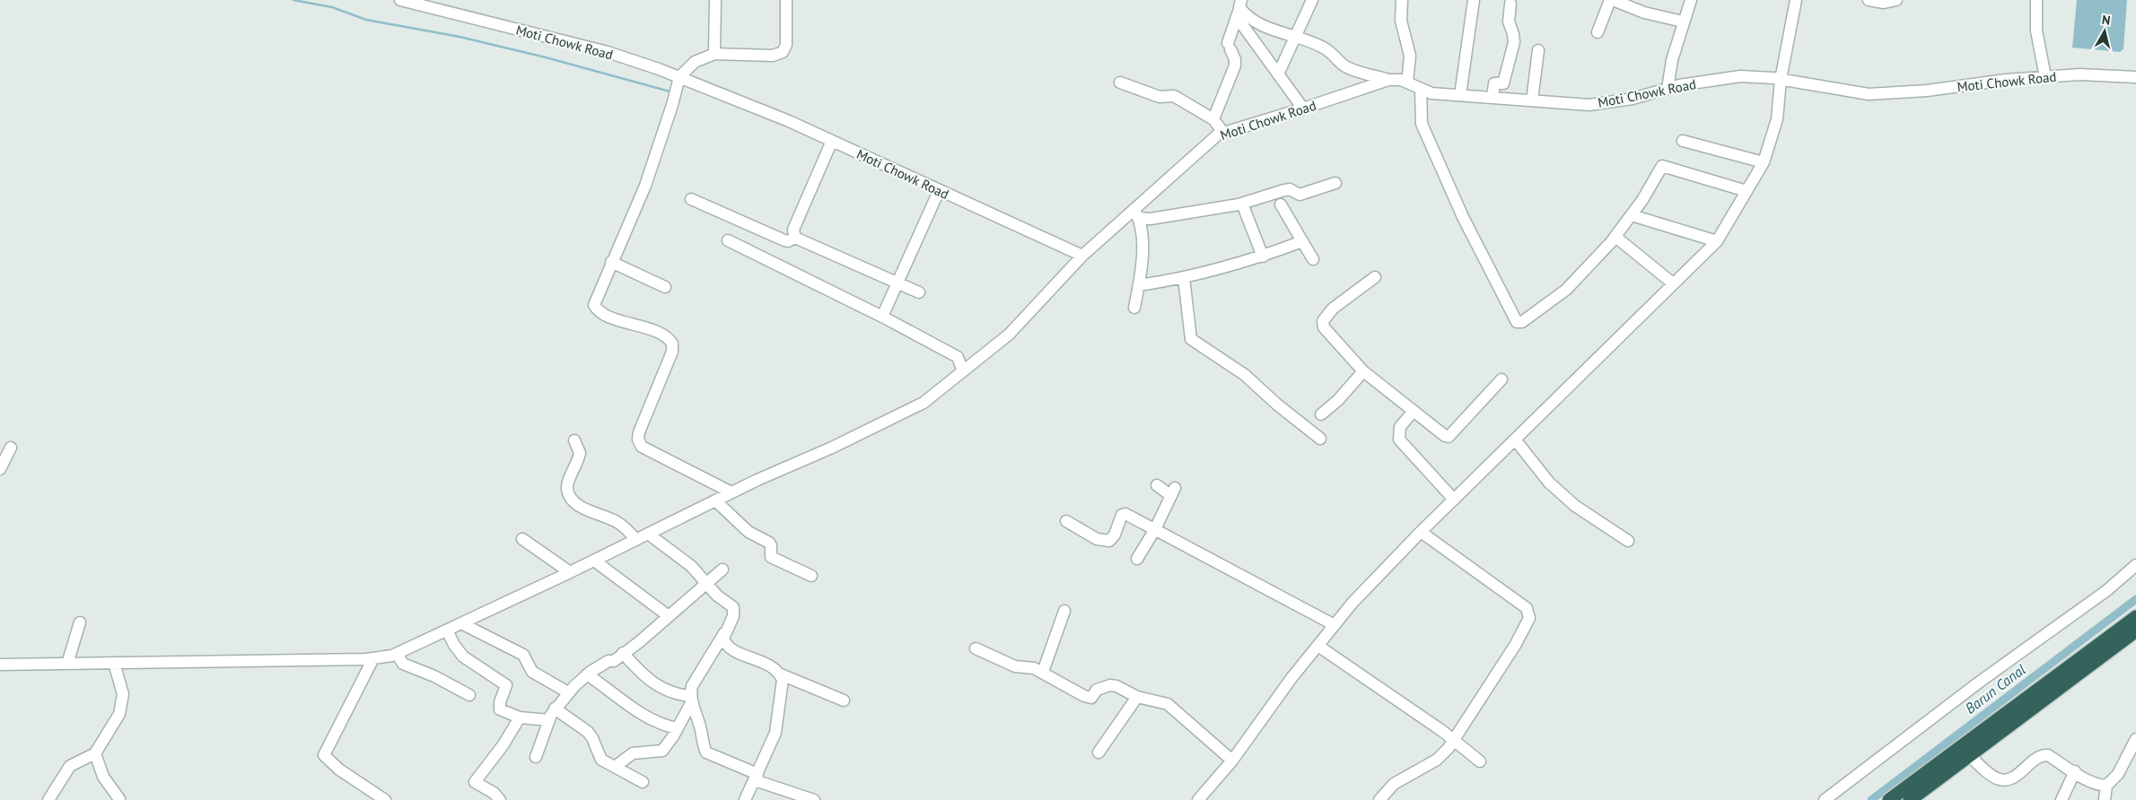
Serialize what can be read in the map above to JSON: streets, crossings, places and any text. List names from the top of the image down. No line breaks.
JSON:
{"streets":{"street":["Moti Chowk Road"]},"water":["Barun Canal"],"north":"top"}
